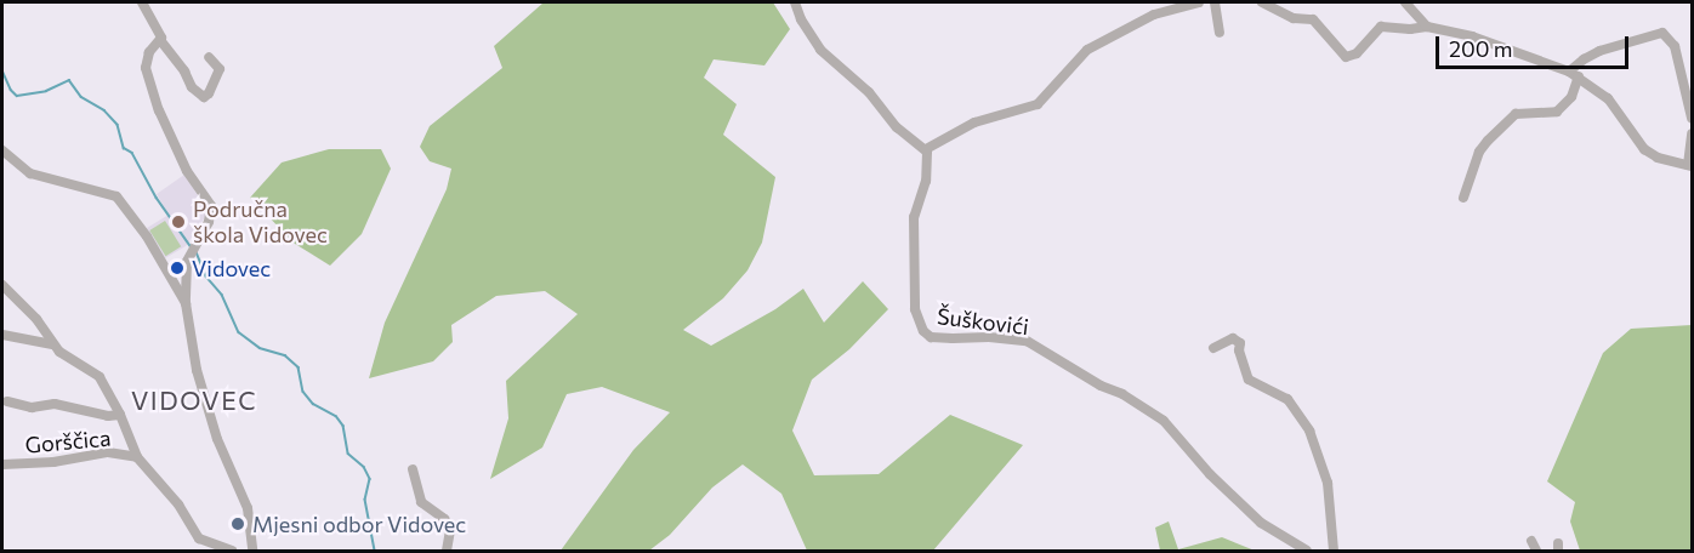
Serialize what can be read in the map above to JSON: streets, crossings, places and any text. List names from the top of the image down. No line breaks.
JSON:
{"streets":{"street":["Šuškovići","Gorščica"]},"districts":["VIDOVEC"],"places":["Područna škola Vidovec","Vidovec","Mjesni odbor Vidovec"],"scale_bar":"200 m"}
